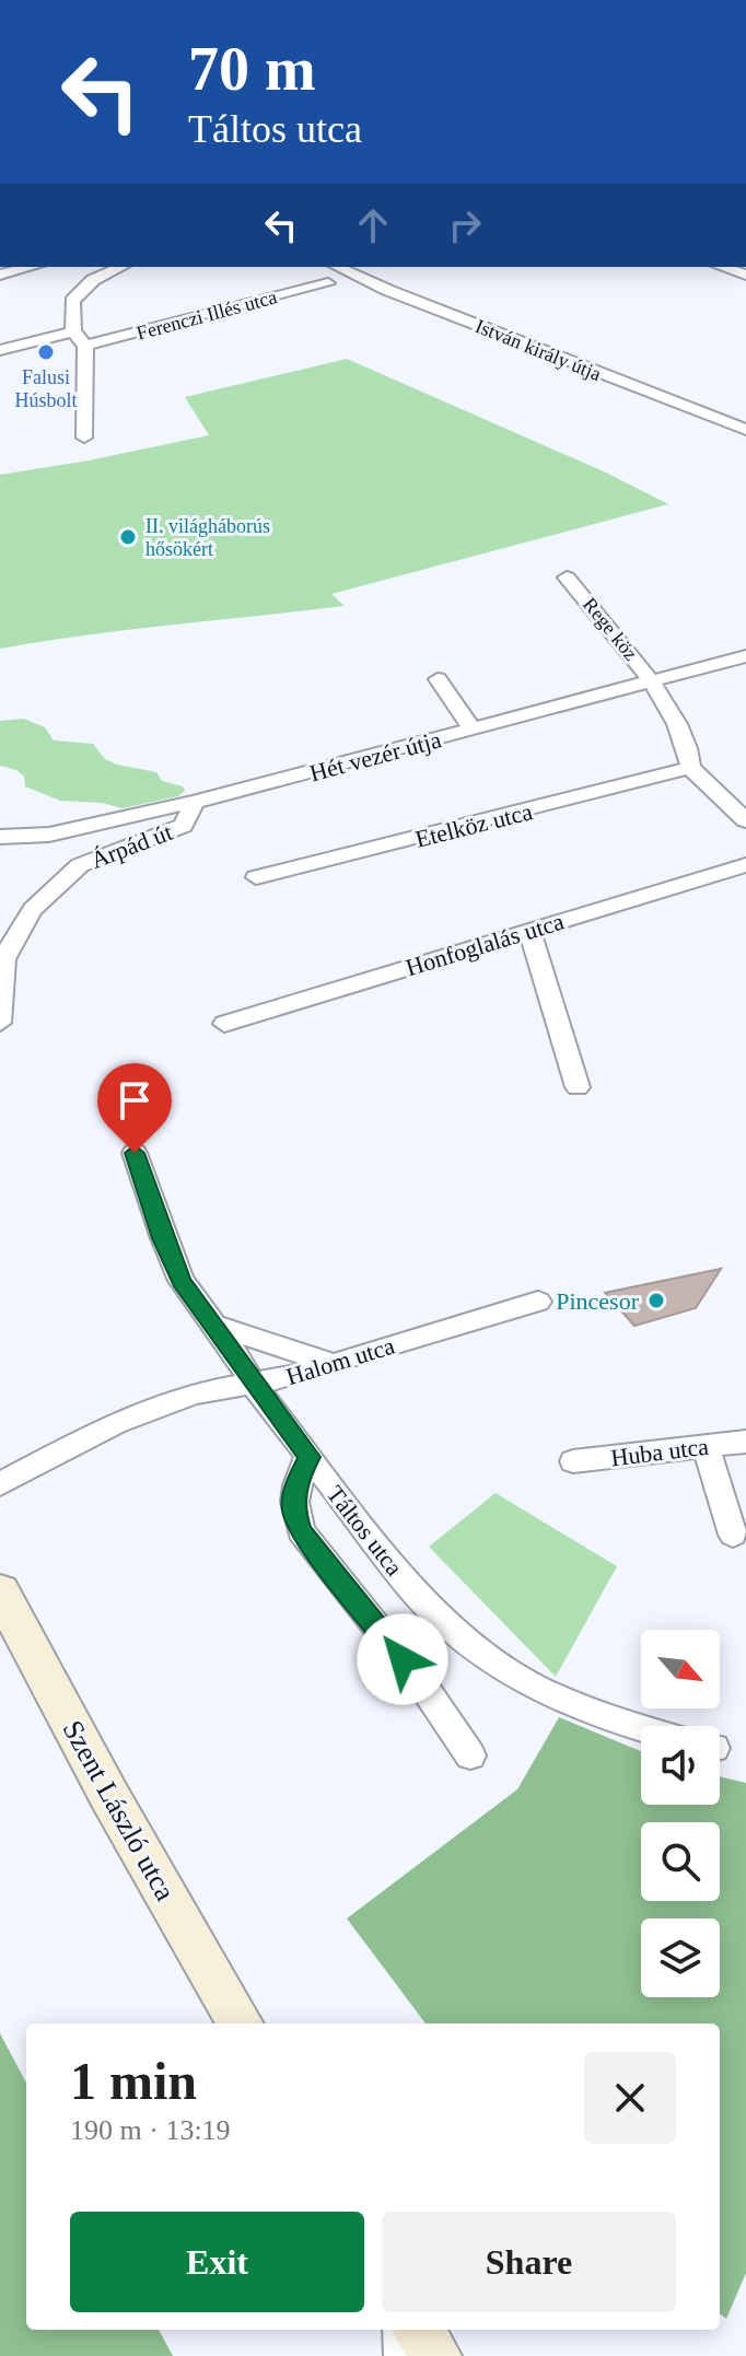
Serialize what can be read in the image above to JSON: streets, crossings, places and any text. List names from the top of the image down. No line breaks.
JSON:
{"streets":{"street":["Ferenczi Illés utca","István király útja","Rege köz","Hét vezér útja","Etelköz utca","Árpád út","Honfoglalás utca","Halom utca","Huba utca","Táltos utca","Szent László utca"]},"crossings":[["Rege köz","Hét vezér útja"],["Rege köz","Etelköz utca"],["Hét vezér útja","Árpád út"],["Halom utca","Táltos utca"]],"places":["Falusi Húsbolt","II. világháborús hősökért","Pincesor"],"north":"bottom right","page":{"turn":["70 m","Táltos utca"],"heading":["1 min","190 m · 13:19"],"buttons":["Exit","Share"]}}
